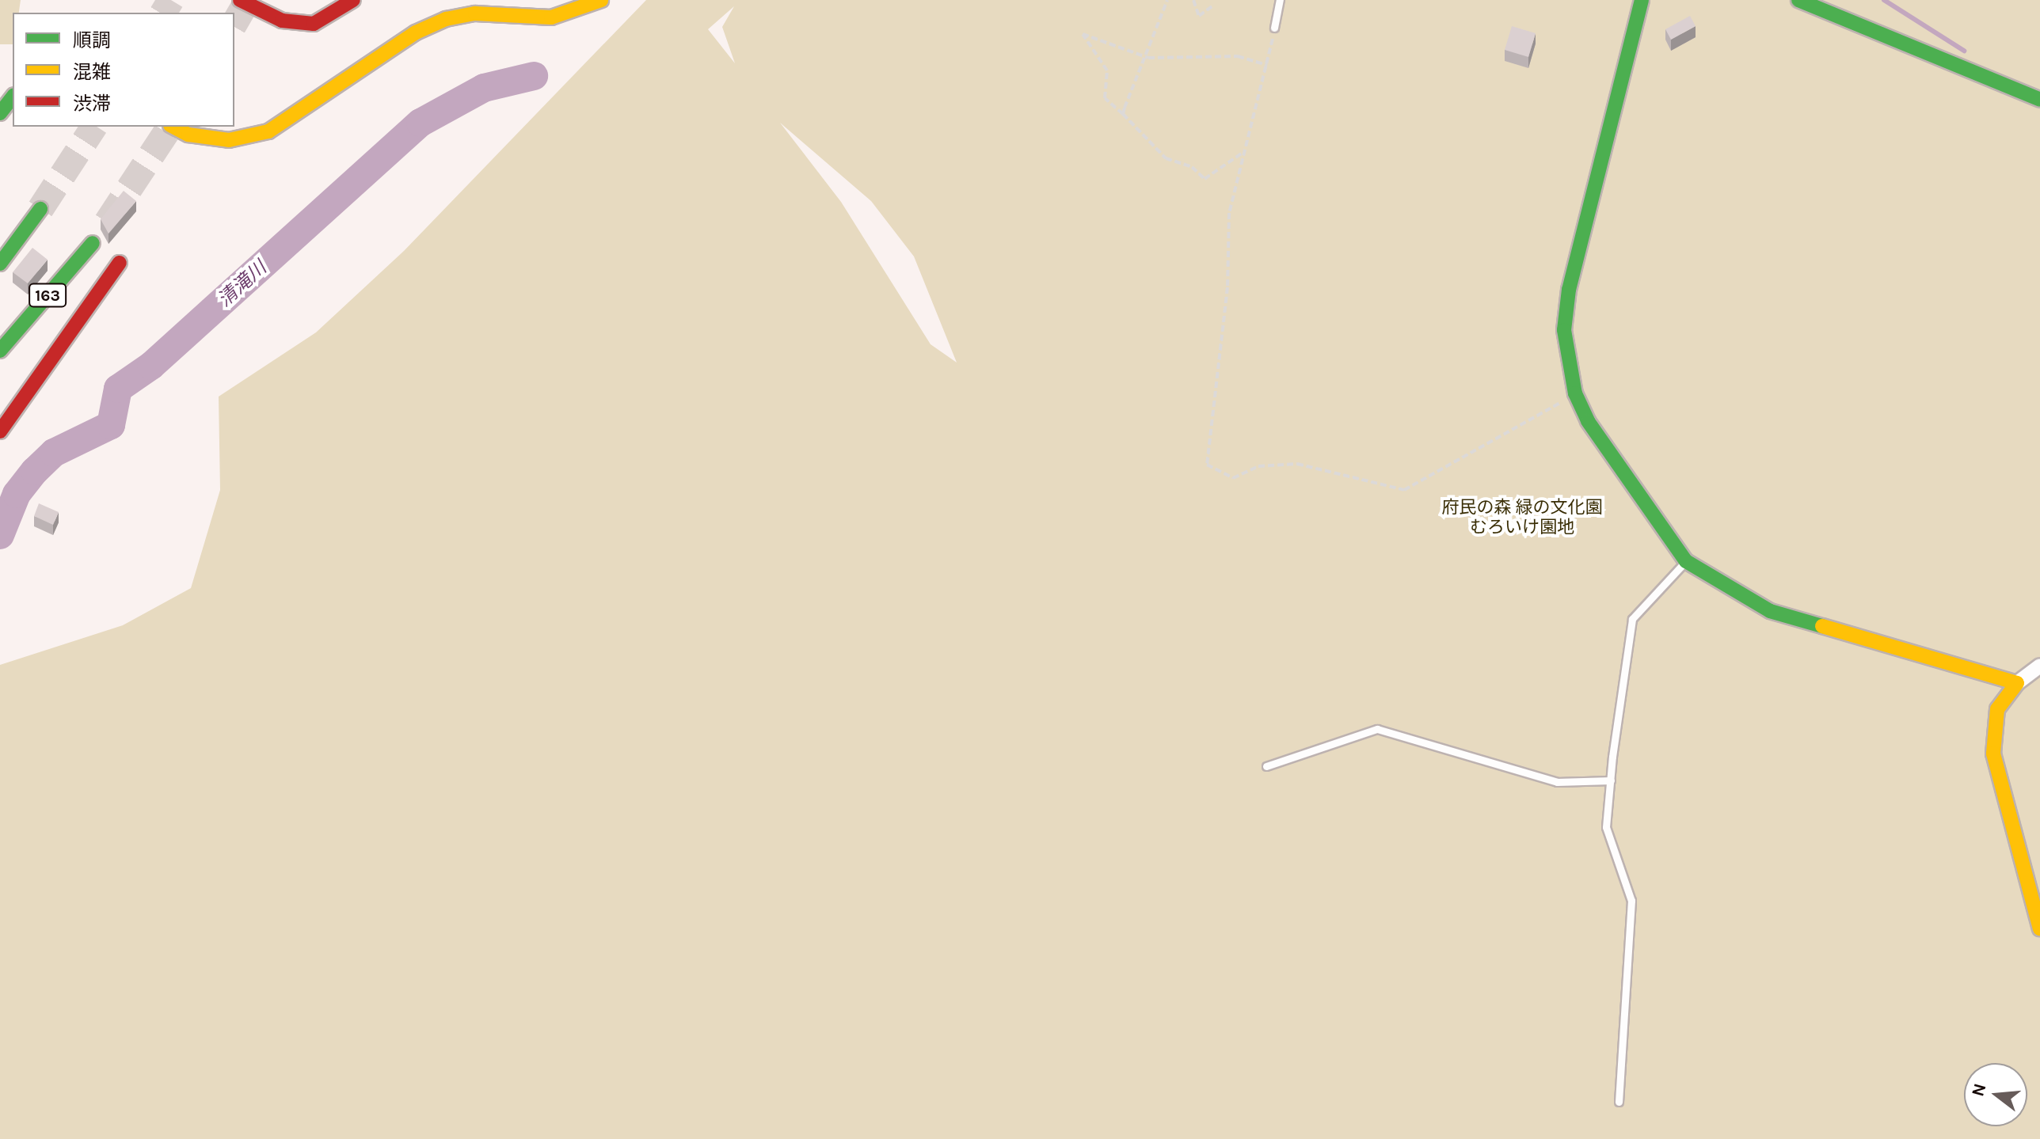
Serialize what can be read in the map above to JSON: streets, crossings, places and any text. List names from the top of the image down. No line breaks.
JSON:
{"streets":{"main road":["163"]},"water":["清滝川"],"parks":["府民の森 緑の文化園 むろいけ園地"],"legend":["順調","混雑","渋滞"],"north":"left"}
